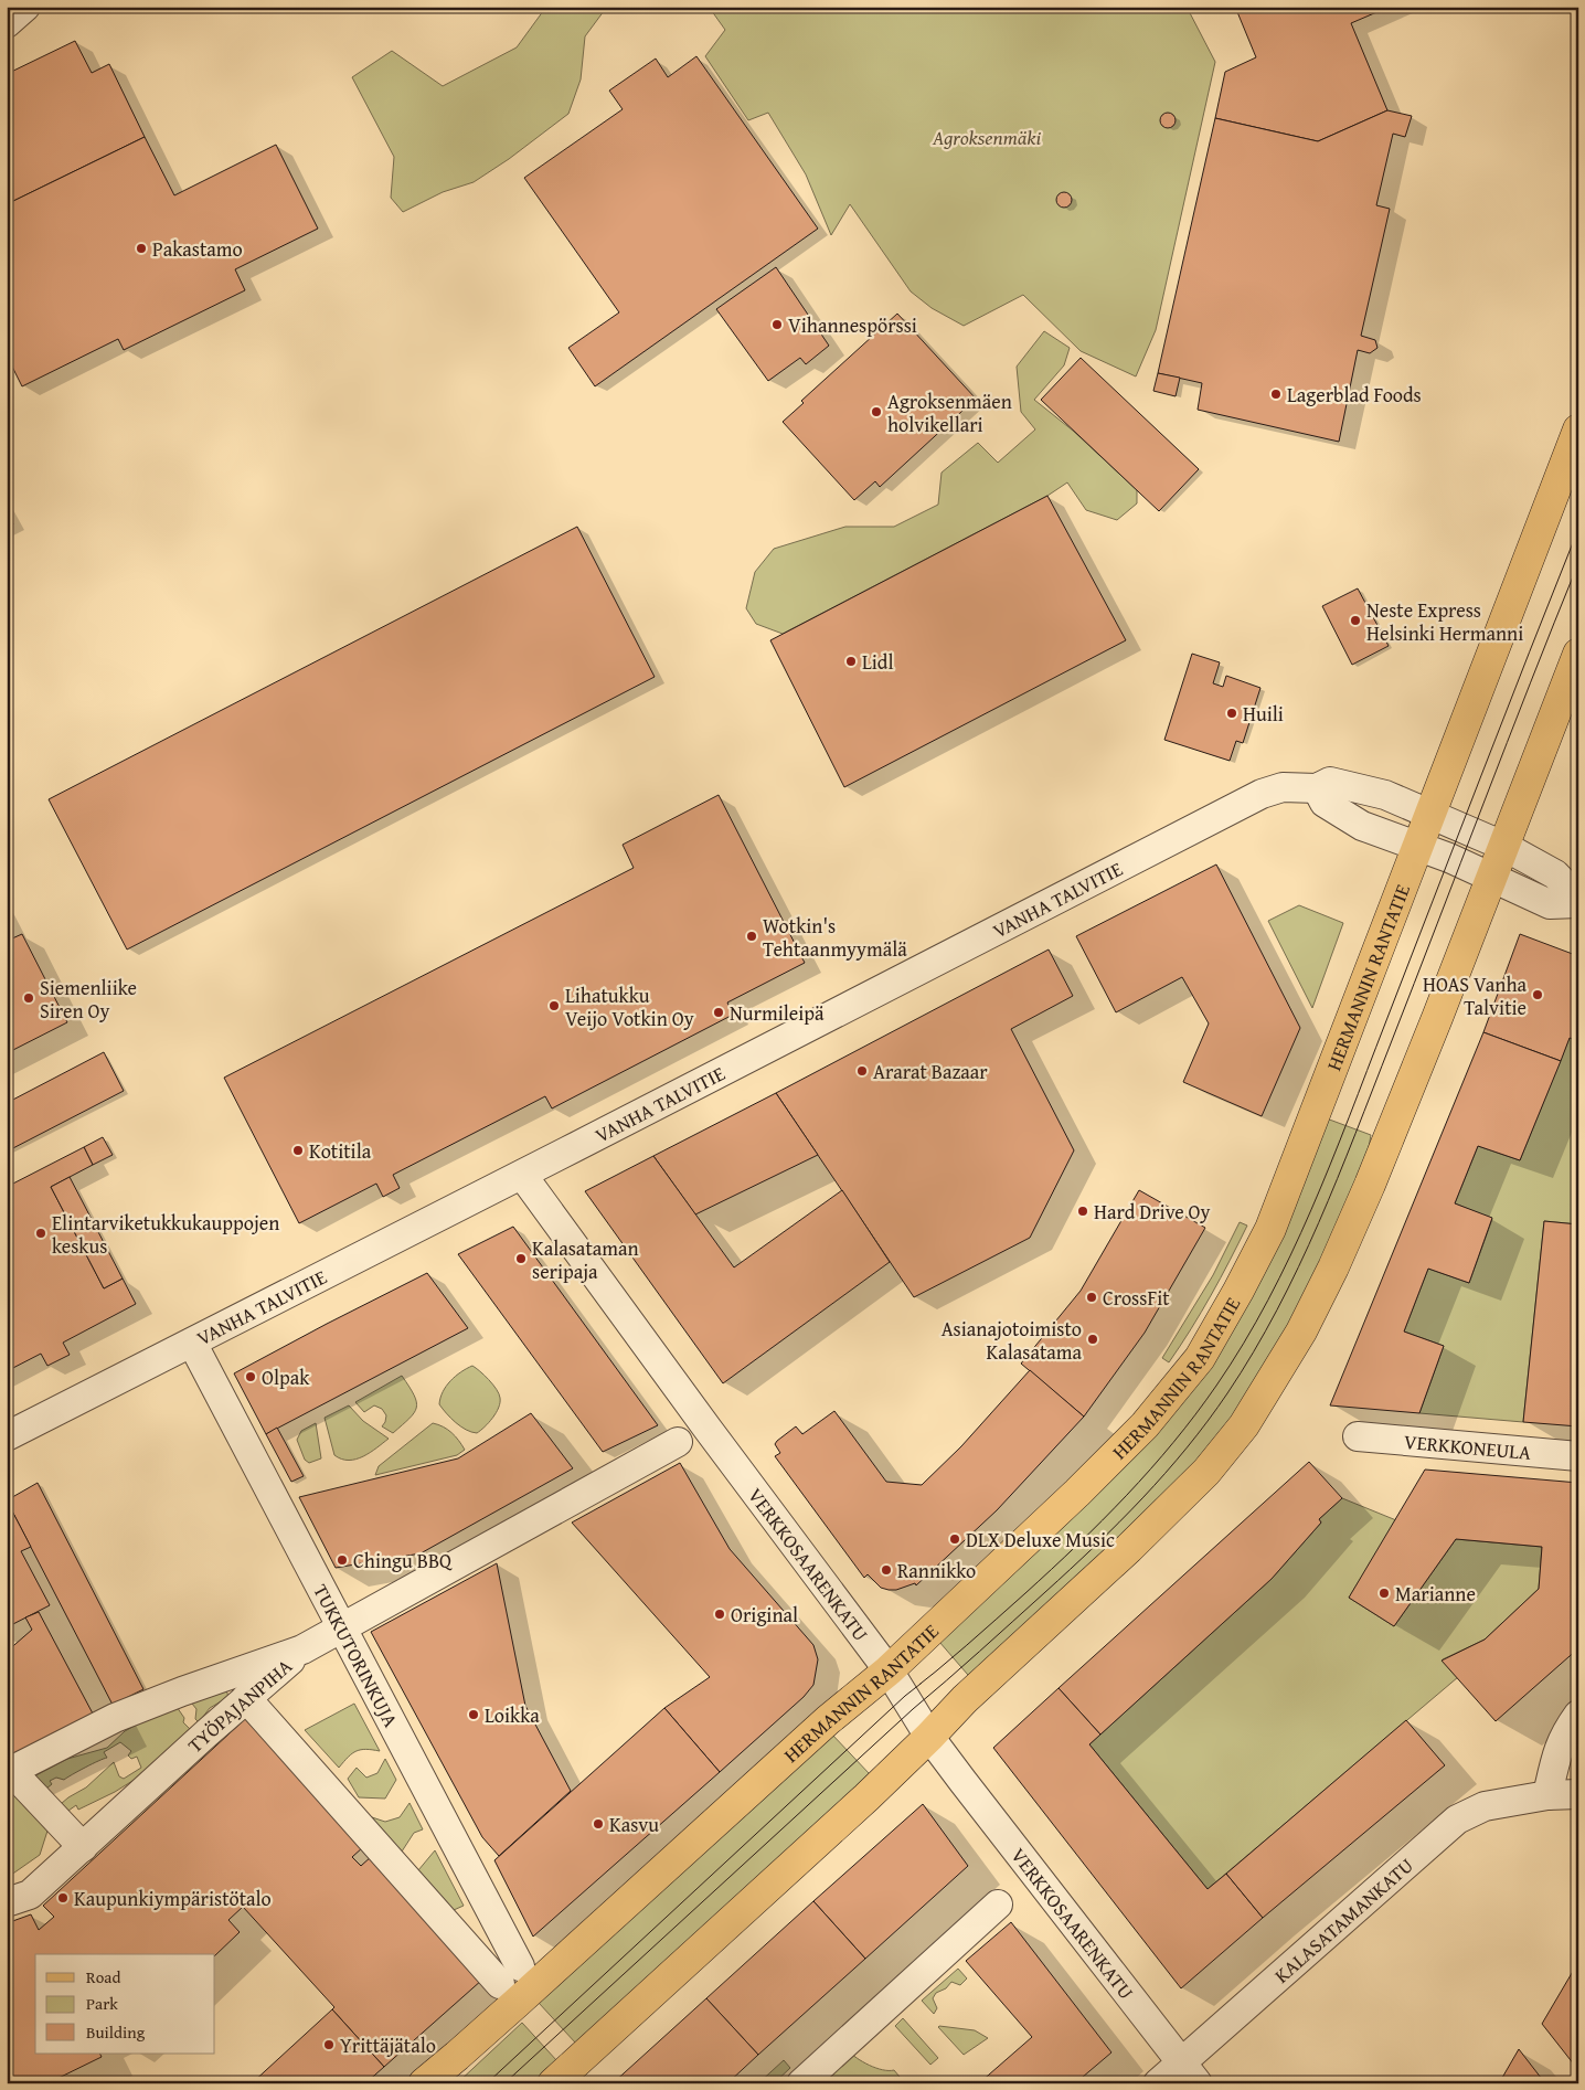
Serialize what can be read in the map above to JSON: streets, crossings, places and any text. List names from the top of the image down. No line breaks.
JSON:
{"streets":{"main road":["HERMANNIN RANTATIE"],"street":["VANHA TALVITIE","VERKKONEULA","VERKKOSAARENKATU","TUKKUTORINKUJA","TYÖPAJANPIHA","KALASATAMANKATU"]},"crossings":[["VANHA TALVITIE","HERMANNIN RANTATIE"],["VANHA TALVITIE","VERKKOSAARENKATU"],["VANHA TALVITIE","TUKKUTORINKUJA"],["HERMANNIN RANTATIE","VERKKOSAARENKATU"],["VERKKOSAARENKATU","KALASATAMANKATU"],["TUKKUTORINKUJA","TYÖPAJANPIHA"]],"parks":["Agroksenmäki"],"places":["Pakastamo","Vihannespörssi","Lagerblad Foods","Agroksenmäen holvikellari","Neste Express Helsinki Hermanni","Lidl","Huili","Wotkin's Tehtaanmyymälä","HOAS Vanha Talvitie","Siemenliike Siren Oy","Lihatukku Veijo Votkin Oy","Nurmileipä","Ararat Bazaar","Kotitila","Hard Drive Oy","Elintarviketukkukauppojen keskus","Kalasataman seripaja","CrossFit","Asianajotoimisto Kalasatama","Olpak","DLX Deluxe Music","Chingu BBQ","Rannikko","Marianne","Original","Loikka","Kasvu","Kaupunkiympäristötalo","Yrittäjätalo"],"legend":["Road","Park","Building"]}
